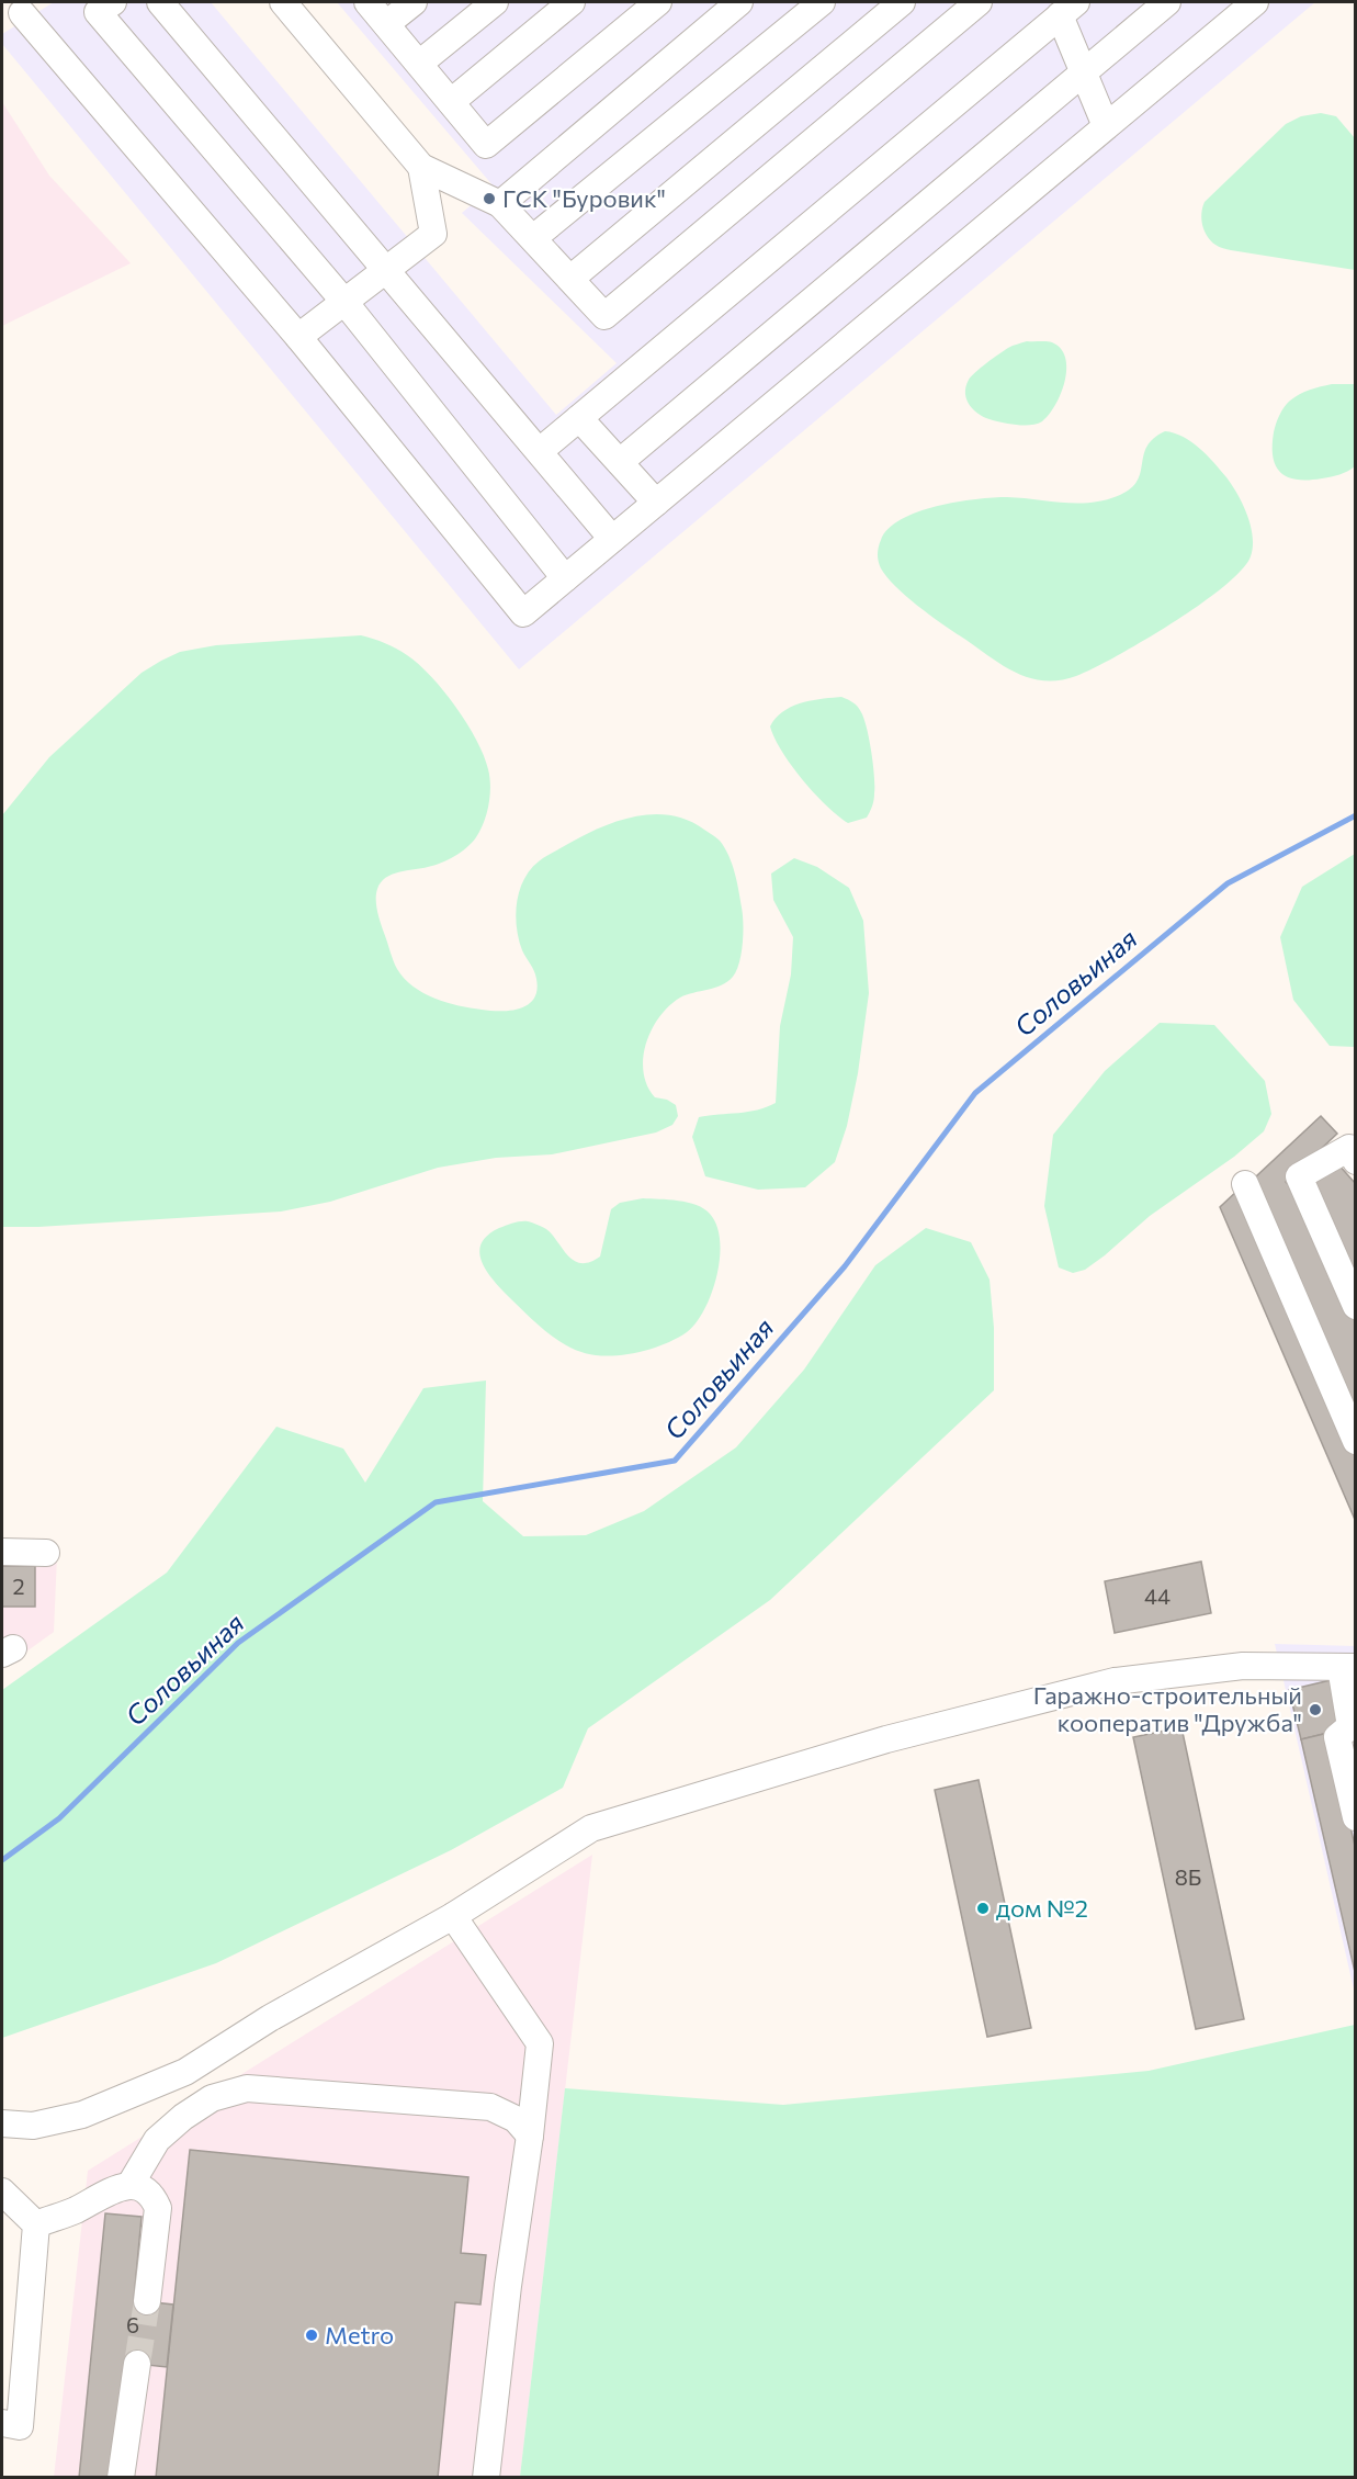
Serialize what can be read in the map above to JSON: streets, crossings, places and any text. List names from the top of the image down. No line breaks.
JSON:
{"water":["Соловьиная"],"places":["ГСК \"Буровик\"","Гаражно-строительный кооператив \"Дружба\"","дом №2","Metro"],"house_numbers":["2","44","8Б","6"]}
